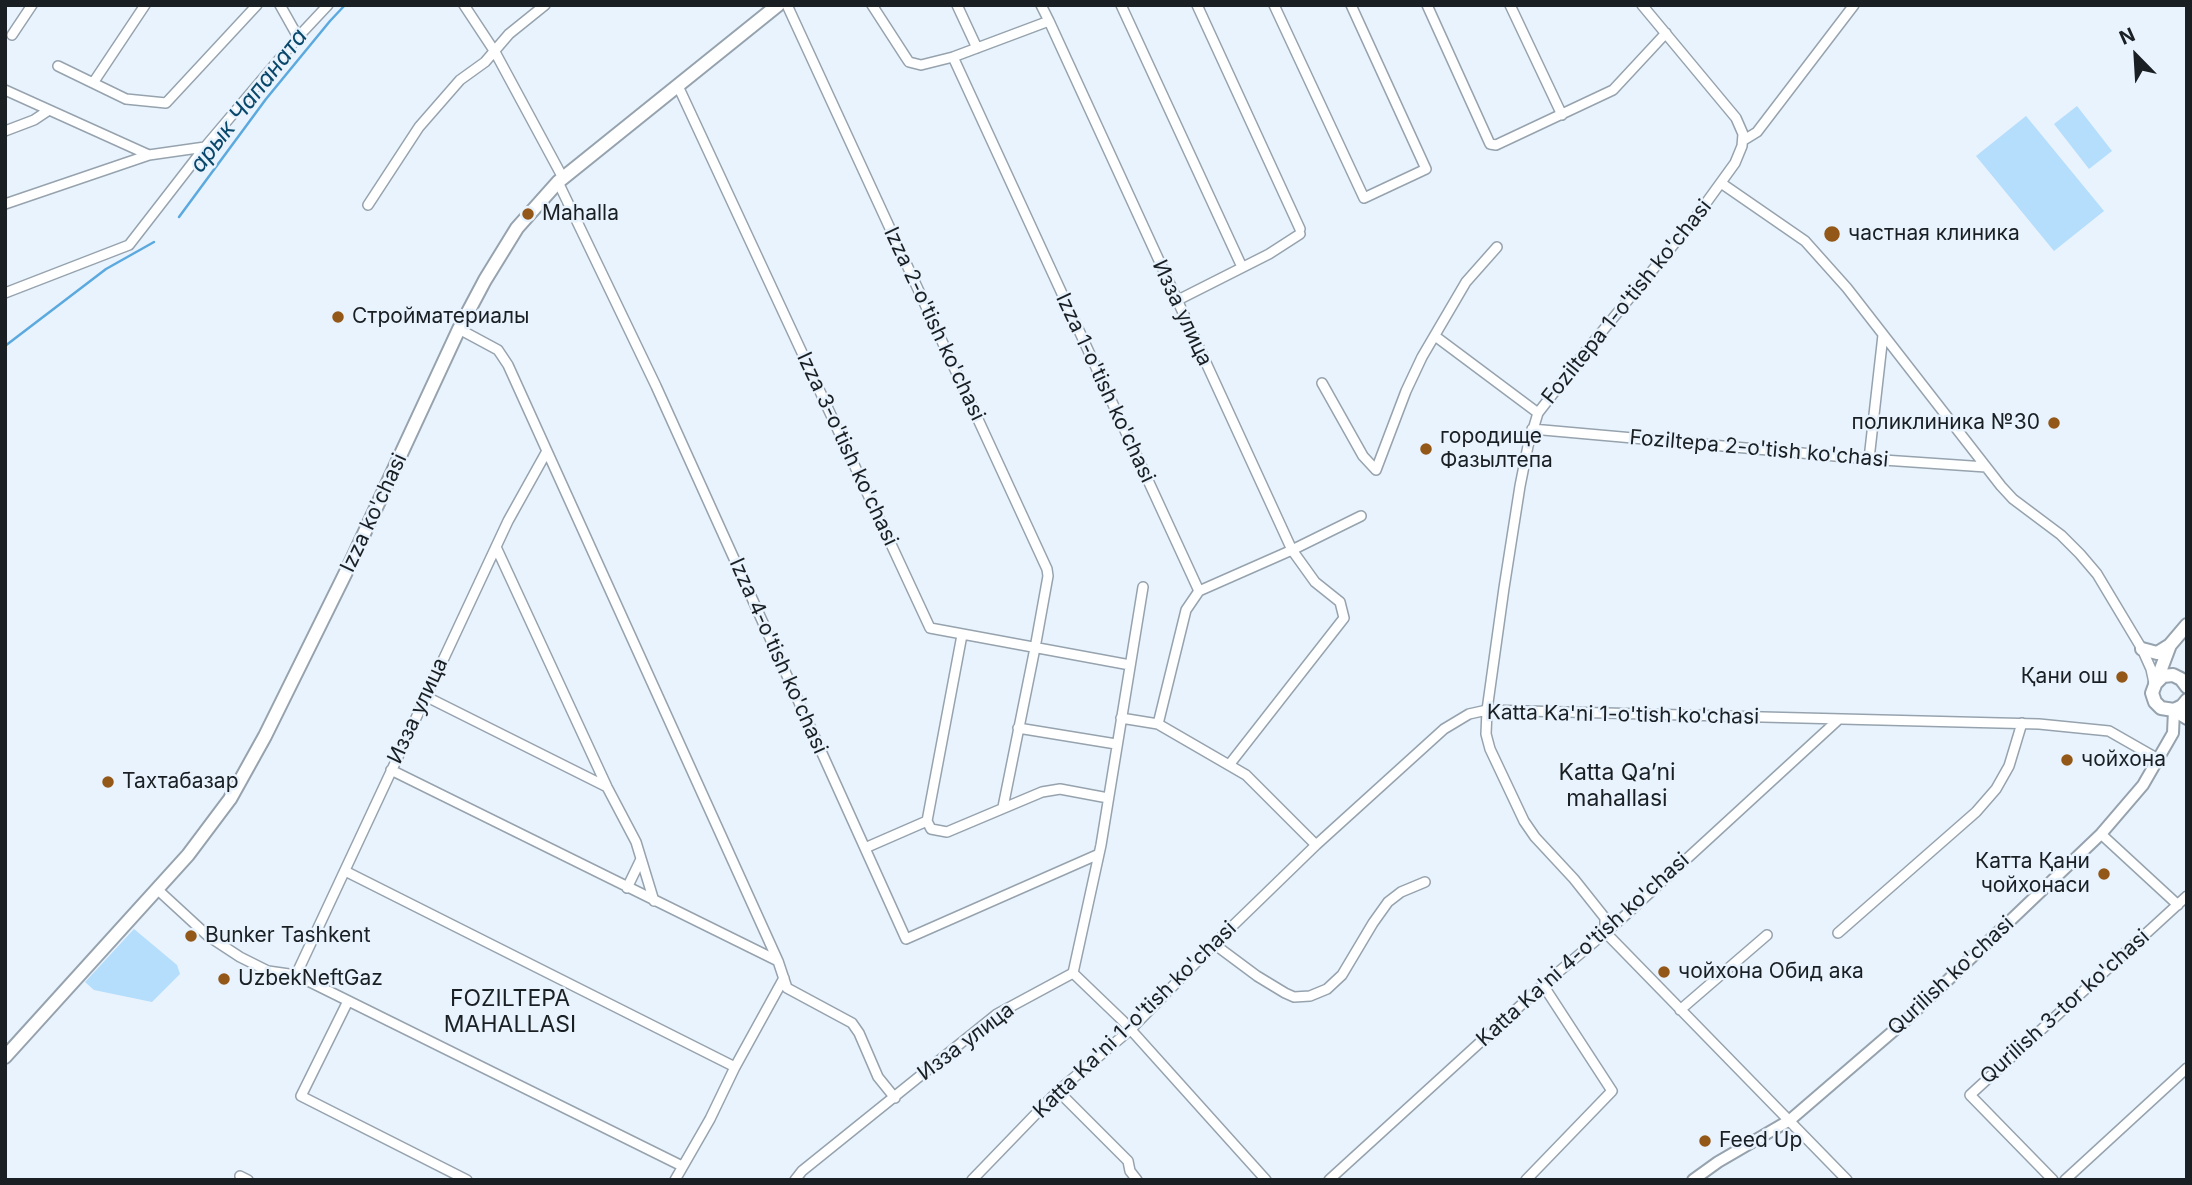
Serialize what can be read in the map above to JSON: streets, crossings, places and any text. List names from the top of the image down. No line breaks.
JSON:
{"streets":{"main road":["Izza ko'chasi"],"street":["Foziltepa 1-o'tish ko'chasi","Изза улица","Izza 2-o'tish ko'chasi","Izza 1-o'tish ko'chasi","Izza 3-o'tish ko'chasi","Foziltepa 2-o'tish ko'chasi","Izza 4-o'tish ko'chasi","Katta Ka'ni 1-o'tish ko'chasi","Katta Ka'ni 4-o'tish ko'chasi","Qurilish ko'chasi","Qurilish 3-tor ko'chasi"]},"crossings":[["Foziltepa 1-o'tish ko'chasi","Foziltepa 2-o'tish ko'chasi"],["Foziltepa 1-o'tish ko'chasi","Katta Ka'ni 1-o'tish ko'chasi"],["Foziltepa 1-o'tish ko'chasi","Katta Ka'ni 4-o'tish ko'chasi"],["Izza 2-o'tish ko'chasi","Izza 3-o'tish ko'chasi"],["Izza 3-o'tish ko'chasi","Izza ko'chasi"],["Izza ko'chasi","Izza 4-o'tish ko'chasi"],["Katta Ka'ni 1-o'tish ko'chasi","Katta Ka'ni 4-o'tish ko'chasi"],["Katta Ka'ni 1-o'tish ko'chasi","Qurilish ko'chasi"]],"districts":["Katta Qaʼni mahallasi","FOZILTEPA MAHALLASI"],"water":["арык Чапаната"],"places":["Mahalla","частная клиника","Стройматериалы","поликлиника №30","городище Фазылтепа","Қани ош","чойхона","Тахтабазар","Катта Қани чойхонаси","Bunker Tashkent","чойхона Обид ака","UzbekNeftGaz","Feed Up"],"north":"top left"}
